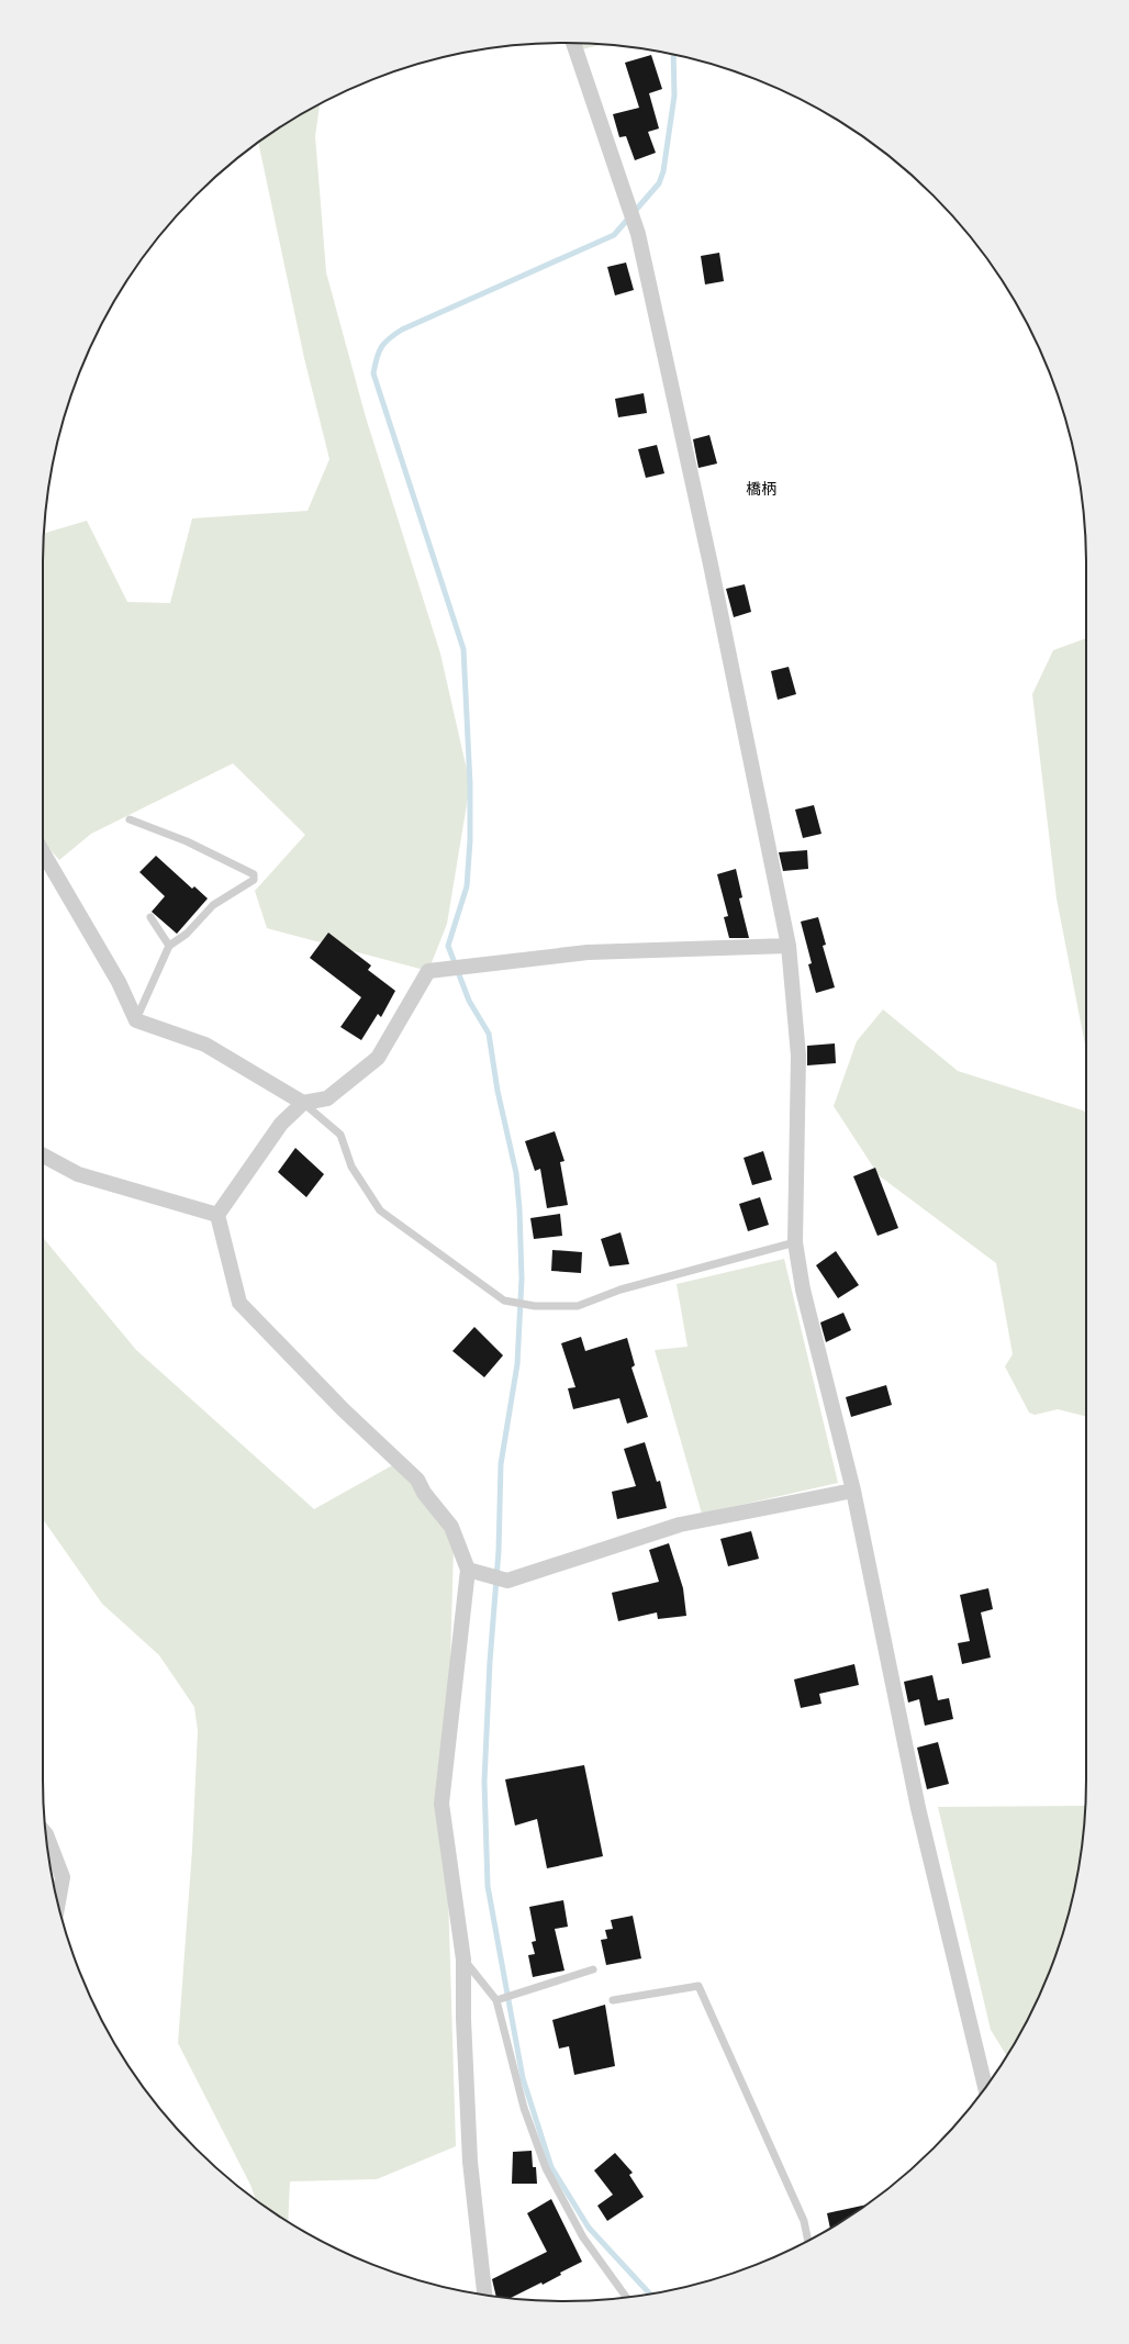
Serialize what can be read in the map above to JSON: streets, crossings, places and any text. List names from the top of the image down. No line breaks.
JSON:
{"districts":["橋柄"]}
